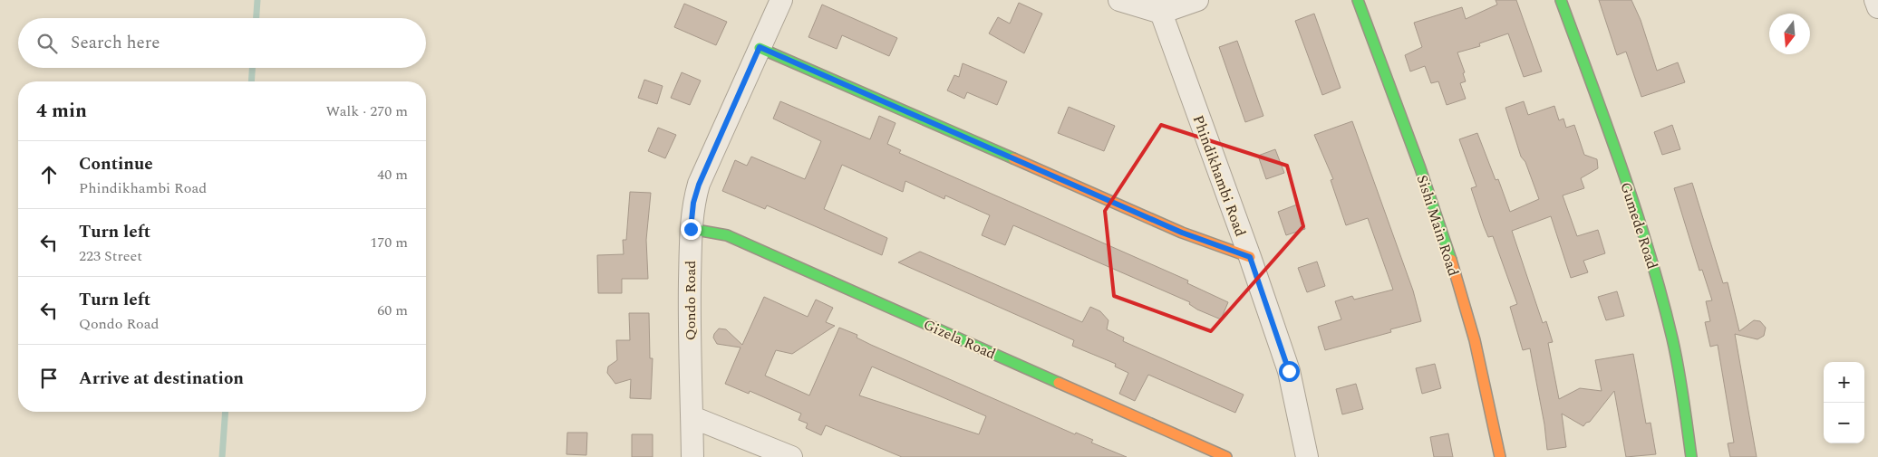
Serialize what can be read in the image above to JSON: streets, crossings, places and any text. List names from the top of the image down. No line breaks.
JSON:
{"streets":{"street":["Phindikhambi Road","Sishi Main Road","Gumede Road","Qondo Road","Gizela Road"]},"crossings":[["Qondo Road","Gizela Road"]],"north":"bottom","page":{"search":"Search here","heading":["4 min","Walk · 270 m"],"list":[["Continue","Phindikhambi Road","40 m"],["Turn left","223 Street","170 m"],["Turn left","Qondo Road","60 m"],"Arrive at destination"],"map_buttons":["+","−"]}}
